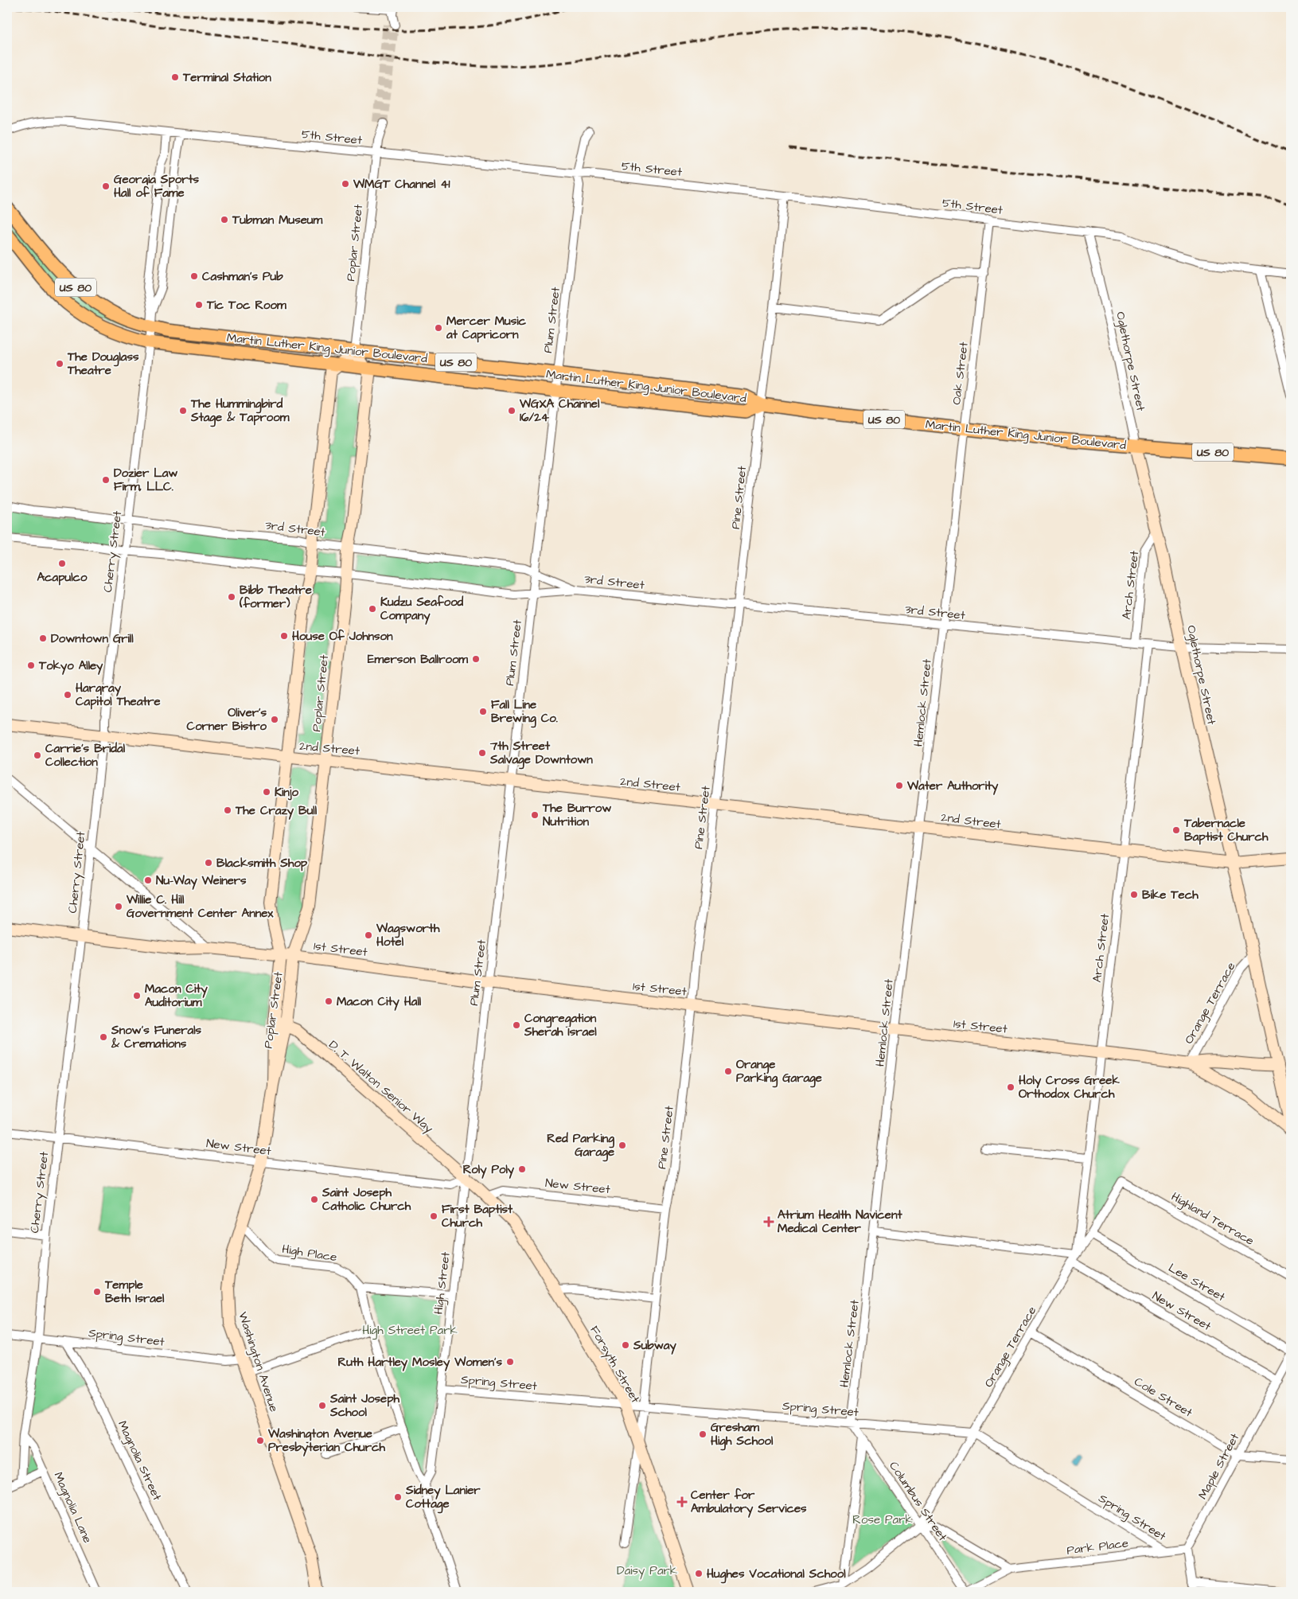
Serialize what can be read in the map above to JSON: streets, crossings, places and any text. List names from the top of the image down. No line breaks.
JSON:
{"streets":{"main road":["US 80","Martin Luther King Junior Boulevard"],"street":["5th Street","Poplar Street","Plum Street","Oglethorpe Street","Oak Street","Pine Street","3rd Street","Cherry Street","Arch Street","Hemlock Street","2nd Street","1st Street","Orange Terrace","D. T. Walton Senior Way","New Street","Highland Terrace","High Place","Lee Street","High Street","Spring Street","Washington Avenue","Forsyth Street","Cole Street","Magnolia Street","Maple Street","Columbus Street","Magnolia Lane","Park Place"]},"crossings":[["5th Street","Poplar Street"],["5th Street","Plum Street"],["5th Street","Oglethorpe Street"],["5th Street","Oak Street"],["5th Street","Pine Street"],["5th Street","Cherry Street"],["Poplar Street","Martin Luther King Junior Boulevard"],["Poplar Street","3rd Street"],["Poplar Street","2nd Street"],["Poplar Street","1st Street"],["Poplar Street","D. T. Walton Senior Way"],["Poplar Street","New Street"],["Poplar Street","High Place"],["Poplar Street","Washington Avenue"],["Plum Street","Martin Luther King Junior Boulevard"],["Plum Street","3rd Street"],["Plum Street","2nd Street"],["Plum Street","1st Street"],["Plum Street","D. T. Walton Senior Way"],["Plum Street","New Street"],["Plum Street","High Street"],["Plum Street","Forsyth Street"],["Martin Luther King Junior Boulevard","Oglethorpe Street"],["Martin Luther King Junior Boulevard","Oak Street"],["Martin Luther King Junior Boulevard","Pine Street"],["Martin Luther King Junior Boulevard","Cherry Street"],["Oglethorpe Street","3rd Street"],["Oglethorpe Street","Arch Street"],["Oglethorpe Street","2nd Street"],["Oglethorpe Street","Orange Terrace"],["Oak Street","3rd Street"],["Oak Street","Hemlock Street"],["Pine Street","3rd Street"],["Pine Street","2nd Street"],["Pine Street","1st Street"],["Pine Street","New Street"],["Pine Street","Spring Street"],["Pine Street","Forsyth Street"],["3rd Street","Cherry Street"],["3rd Street","Arch Street"],["3rd Street","Hemlock Street"],["Cherry Street","2nd Street"],["Cherry Street","1st Street"],["Cherry Street","New Street"],["Cherry Street","Spring Street"],["Cherry Street","Magnolia Lane"],["Arch Street","2nd Street"],["Arch Street","1st Street"],["Arch Street","Orange Terrace"],["Arch Street","New Street"],["Hemlock Street","2nd Street"],["Hemlock Street","1st Street"],["Hemlock Street","New Street"],["Hemlock Street","Spring Street"],["Hemlock Street","Columbus Street"],["1st Street","Orange Terrace"],["Orange Terrace","New Street"],["Orange Terrace","Highland Terrace"],["Orange Terrace","Lee Street"],["Orange Terrace","Spring Street"],["Orange Terrace","Cole Street"],["Orange Terrace","Columbus Street"],["D. T. Walton Senior Way","New Street"],["D. T. Walton Senior Way","High Street"],["D. T. Walton Senior Way","Forsyth Street"],["New Street","High Street"],["New Street","Forsyth Street"],["New Street","Maple Street"],["High Place","High Street"],["High Street","Spring Street"],["High Street","Forsyth Street"],["Spring Street","Washington Avenue"],["Spring Street","Forsyth Street"],["Spring Street","Magnolia Street"],["Spring Street","Columbus Street"],["Spring Street","Park Place"],["Cole Street","Maple Street"],["Maple Street","Park Place"],["Columbus Street","Park Place"]],"parks":["High Street Park","Rose Park","Daisy Park"],"places":{"other":["Terminal Station","WMGT Channel 41","Georgia Sports Hall of Fame","Tubman Museum","Cashman's Pub","Tic Toc Room","Mercer Music at Capricorn","The Douglass Theatre","The Hummingbird Stage & Taproom","WGXA Channel 16/24","Dozier Law Firm, LLC.","Acapulco","Bibb Theatre (former)","Kudzu Seafood Company","House Of Johnson","Downtown Grill","Emerson Ballroom","Tokyo Alley","Hargray Capitol Theatre","Fall Line Brewing Co.","Oliver's Corner Bistro","7th Street Salvage Downtown","Carrie's Bridal Collection","Water Authority","Kinjo","The Crazy Bull","The Burrow Nutrition","Tabernacle Baptist Church","Blacksmith Shop","Nu-Way Weiners","Bike Tech","Willie C. Hill Government Center Annex","Wagsworth Hotel","Macon City Auditorium","Macon City Hall","Congregation Sherah Israel","Snow's Funerals & Cremations","Orange Parking Garage","Holy Cross Greek Orthodox Church","Red Parking Garage","Roly Poly","Saint Joseph Catholic Church","First Baptist Church","Temple Beth Israel","Subway","Ruth Hartley Mosley Women's","Saint Joseph School","Gresham High School","Washington Avenue Presbyterian Church","Sidney Lanier Cottage","Hughes Vocational School"],"health":["Atrium Health Navicent Medical Center","Center for Ambulatory Services"]}}
